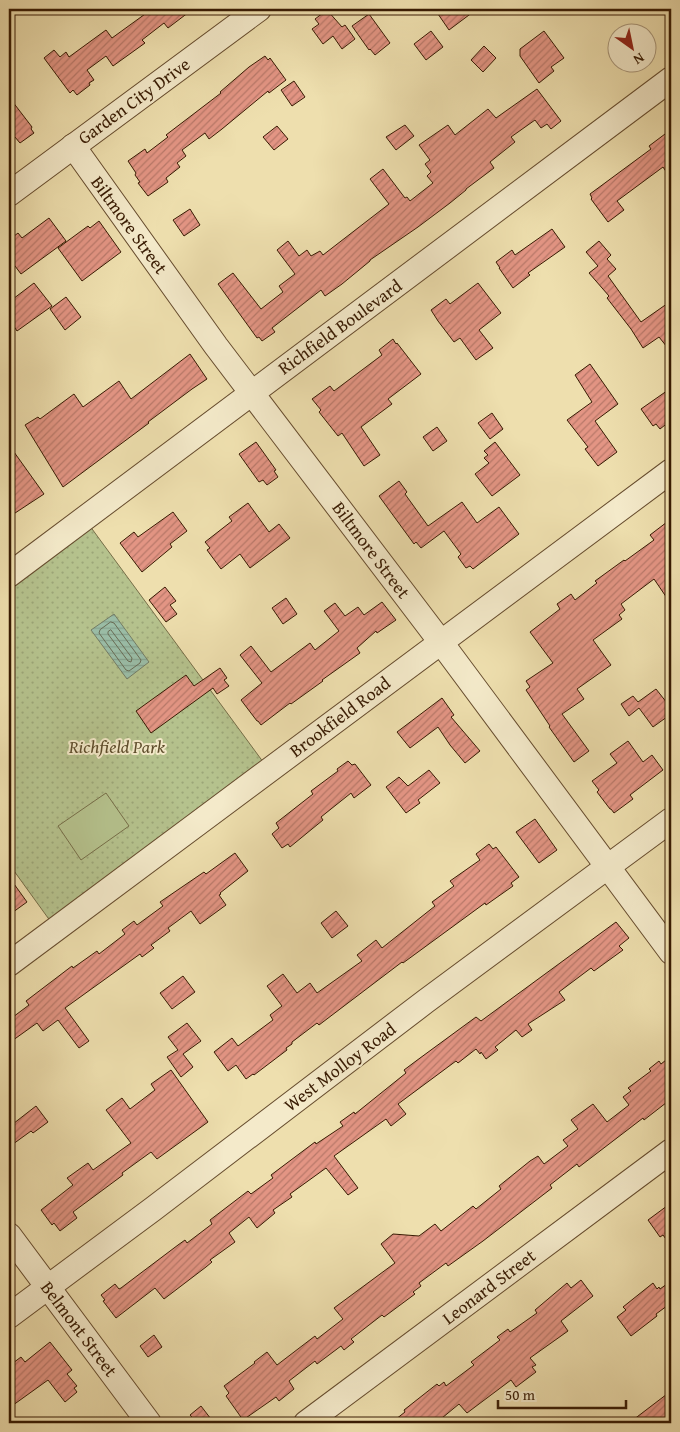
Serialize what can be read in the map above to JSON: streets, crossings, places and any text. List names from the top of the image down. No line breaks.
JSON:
{"streets":{"street":["Garden City Drive","Biltmore Street","Richfield Boulevard","Brookfield Road","West Molloy Road","Leonard Street","Belmont Street"]},"crossings":[["Garden City Drive","Biltmore Street"],["Biltmore Street","Richfield Boulevard"],["Biltmore Street","Brookfield Road"],["Biltmore Street","West Molloy Road"],["West Molloy Road","Belmont Street"]],"parks":["Richfield Park"],"scale_bar":"50 m","north":"bottom right"}
